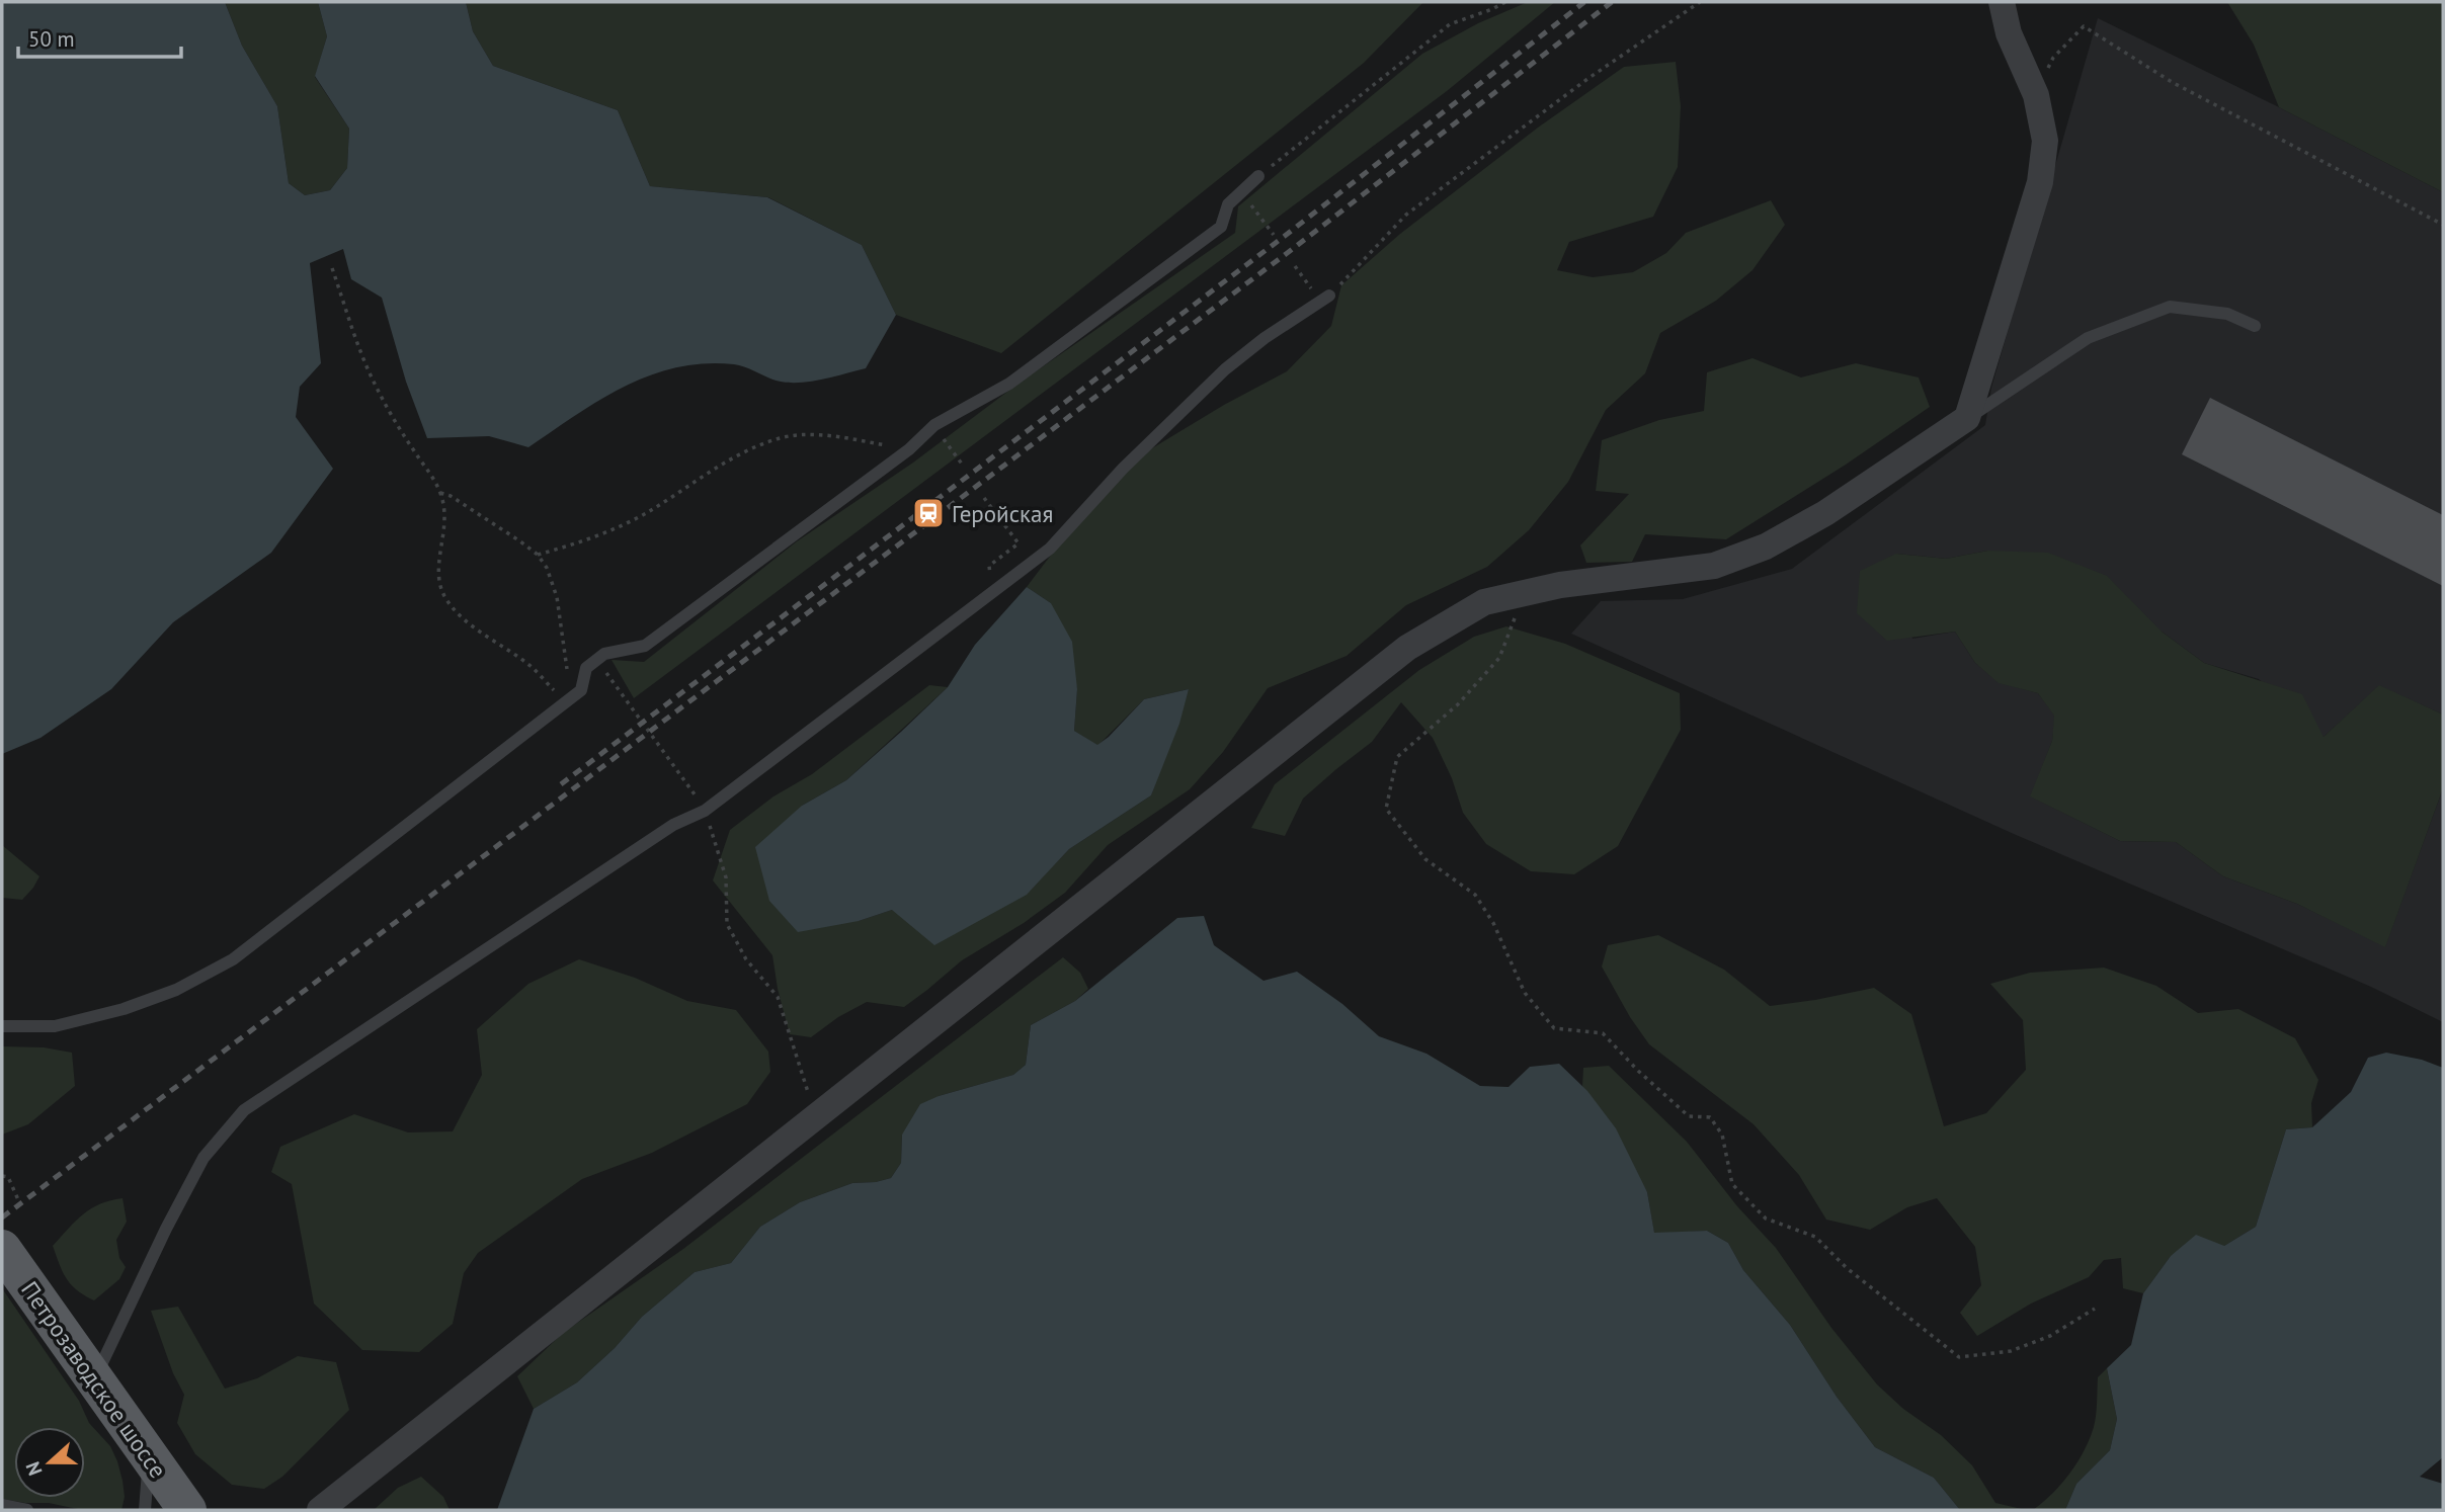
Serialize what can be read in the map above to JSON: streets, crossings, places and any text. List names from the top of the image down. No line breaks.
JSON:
{"streets":{"main road":["Петрозаводское шоссе"]},"places":{"station":["Геройская"]},"scale_bar":"50 m","north":"left"}
